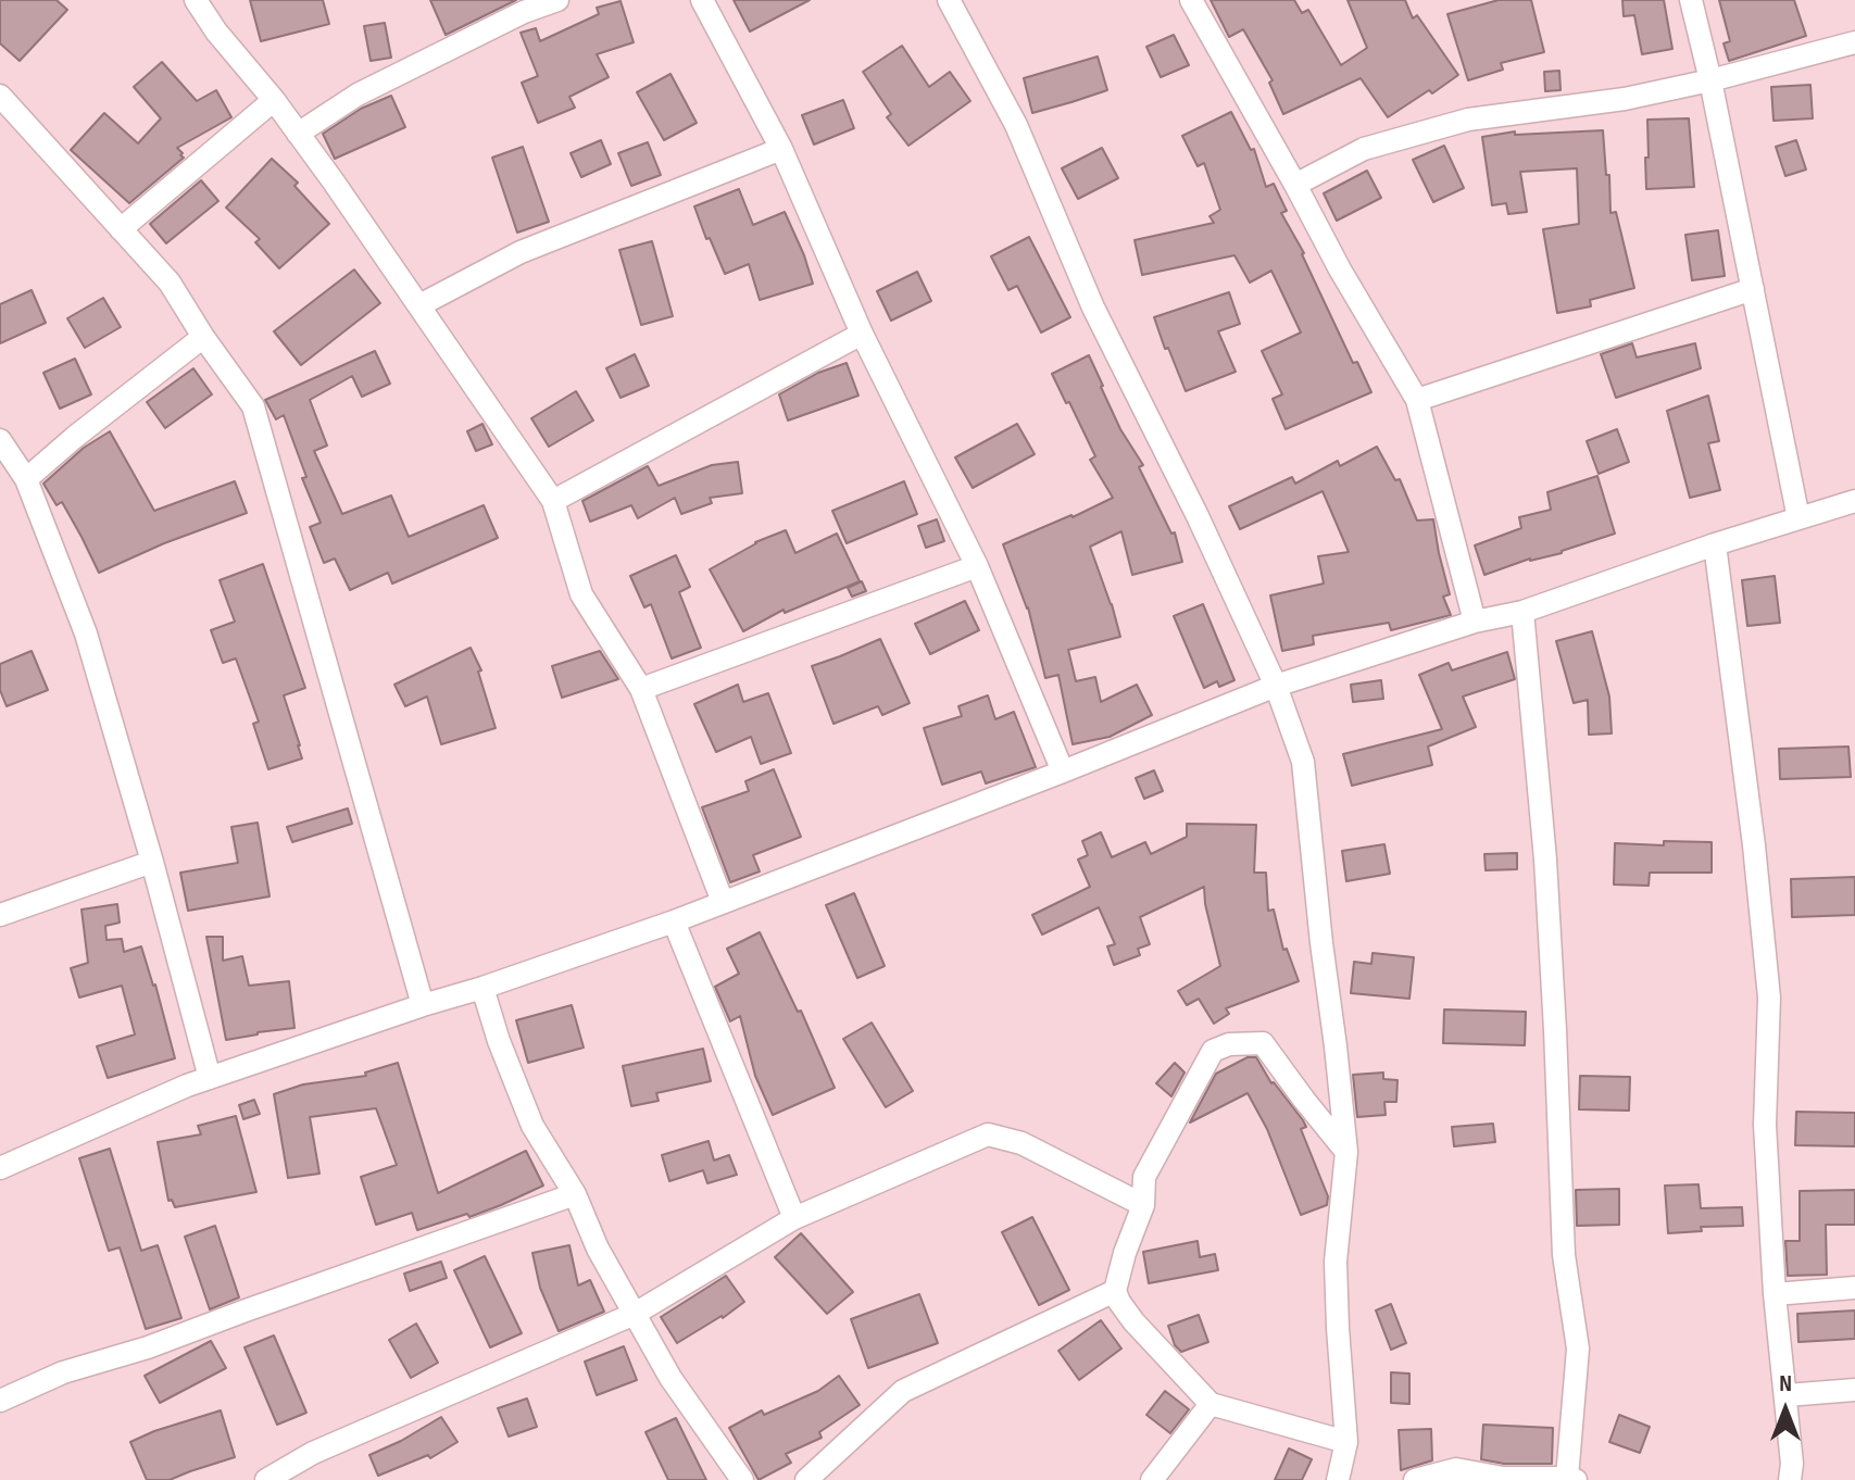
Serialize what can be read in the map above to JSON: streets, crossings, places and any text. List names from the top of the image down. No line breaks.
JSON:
{"north":"top"}
